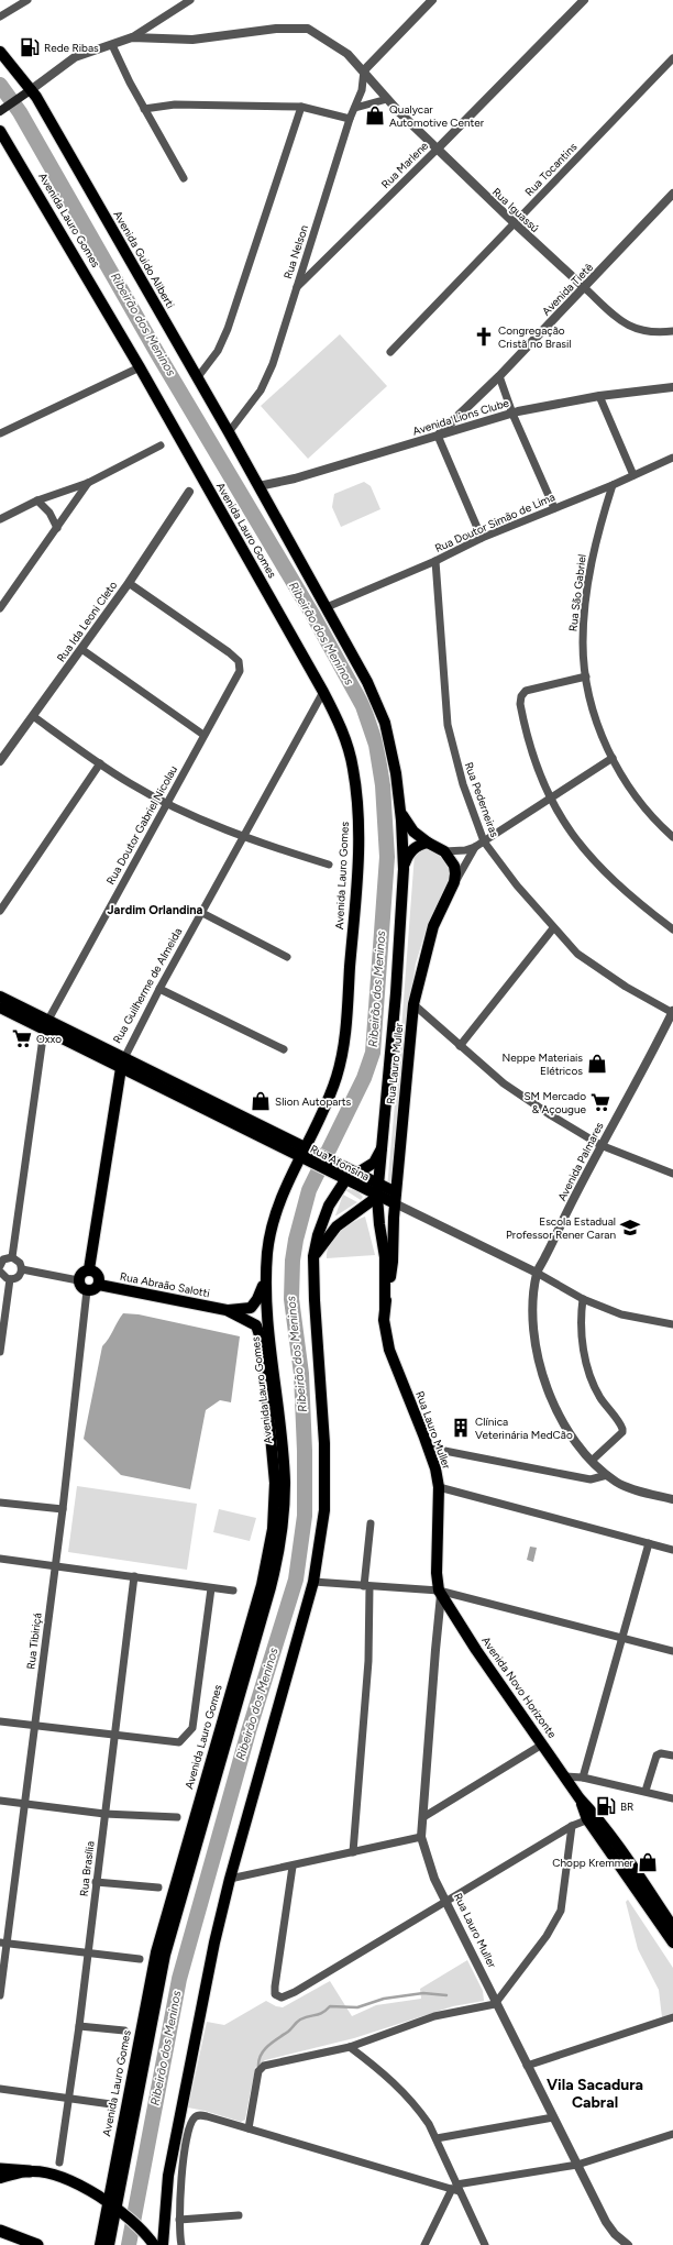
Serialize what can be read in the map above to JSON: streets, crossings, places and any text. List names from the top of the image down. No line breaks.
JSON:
{"streets":{"main road":["Avenida Lauro Gomes","Avenida Guido Aliberti","Rua Guilherme de Almeida","Rua Lauro Muller","Rua Afonsina","Rua Abraão Salotti","Avenida Novo Horizonte"],"street":["Rua Marlene","Rua Tocantins","Rua Iguassú","Rua Nelson","Avenida Tietê","Avenida Lions Clube","Rua Doutor Simão de Lima","Rua São Gabriel","Rua Ida Leoni Cleto","Rua Pederneiras","Rua Doutor Gabriel Nicolau","Avenida Palmares","Rua Tibiriçá","Rua Brasília"]},"crossings":[["Rua Marlene","Rua Iguassú"],["Rua Marlene","Rua Nelson"],["Rua Tocantins","Rua Iguassú"],["Rua Iguassú","Rua Nelson"],["Rua Iguassú","Avenida Tietê"],["Avenida Lauro Gomes","Rua Guilherme de Almeida"],["Avenida Lauro Gomes","Rua Afonsina"],["Avenida Lauro Gomes","Rua Abraão Salotti"],["Rua Nelson","Avenida Guido Aliberti"],["Avenida Guido Aliberti","Avenida Lions Clube"],["Avenida Tietê","Avenida Lions Clube"],["Rua Doutor Simão de Lima","Rua São Gabriel"],["Rua Doutor Simão de Lima","Rua Pederneiras"],["Rua Ida Leoni Cleto","Rua Doutor Gabriel Nicolau"],["Rua Pederneiras","Avenida Palmares"],["Rua Doutor Gabriel Nicolau","Rua Afonsina"],["Rua Guilherme de Almeida","Rua Afonsina"],["Rua Guilherme de Almeida","Rua Abraão Salotti"],["Rua Guilherme de Almeida","Rua Tibiriçá"],["Rua Lauro Muller","Rua Afonsina"],["Rua Lauro Muller","Avenida Novo Horizonte"],["Avenida Palmares","Rua Afonsina"],["Rua Abraão Salotti","Rua Tibiriçá"]],"districts":["Jardim Orlandina","Vila Sacadura Cabral"],"water":["Ribeirão dos Meninos"],"places":{"fuel station":["Rede Ribas","BR"],"shop":["Qualycar Automotive Center","Neppe Materiais Elétricos","Slion Autoparts","Chopp Kremmer"],"church":["Congregação Cristã no Brasil"],"supermarket":["Oxxo","SM Mercado & Açougue"],"school or university":["Escola Estadual Professor Rener Caran"],"building":["Clínica Veterinária MedCão"]}}
